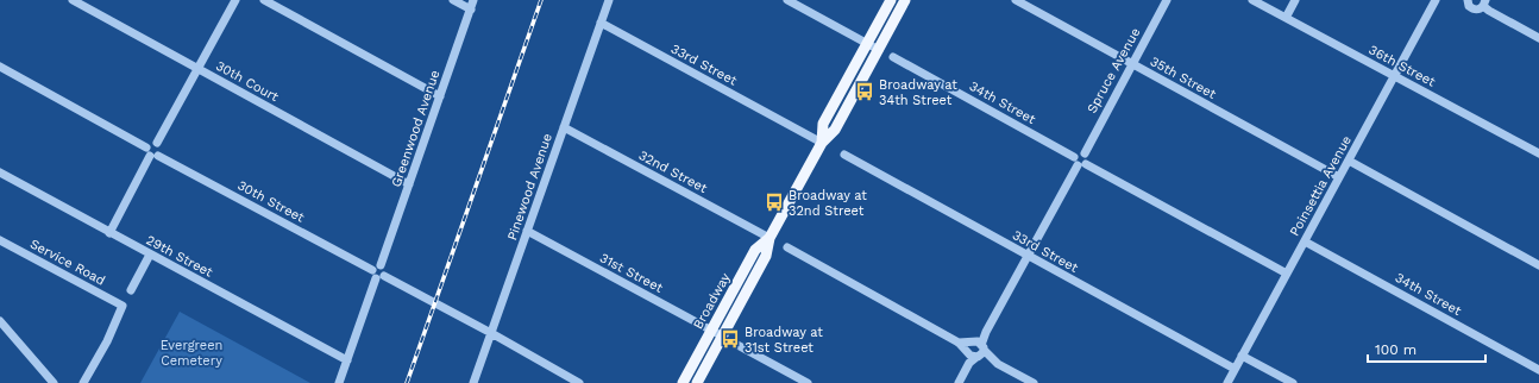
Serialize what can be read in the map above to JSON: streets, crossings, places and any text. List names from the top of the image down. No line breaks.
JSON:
{"streets":{"main road":["Broadway"],"street":["33rd Street","36th Street","Spruce Avenue","35th Street","30th Court","34th Street","Greenwood Avenue","32nd Street","Poinsettia Avenue","Pinewood Avenue","30th Street","29th Street","Service Road","31st Street"]},"crossings":[["33rd Street","Poinsettia Avenue"],["33rd Street","Pinewood Avenue"],["33rd Street","Broadway"],["36th Street","Poinsettia Avenue"],["Spruce Avenue","35th Street"],["Spruce Avenue","34th Street"],["35th Street","Poinsettia Avenue"],["30th Court","Greenwood Avenue"],["34th Street","Poinsettia Avenue"],["Greenwood Avenue","30th Street"],["32nd Street","Pinewood Avenue"],["32nd Street","Broadway"],["Pinewood Avenue","31st Street"],["31st Street","Broadway"]],"parks":["Evergreen Cemetery"],"places":{"bus stop":["Broadway at 34th Street","Broadway at 32nd Street","Broadway at 31st Street"]},"scale_bar":"100 m"}
